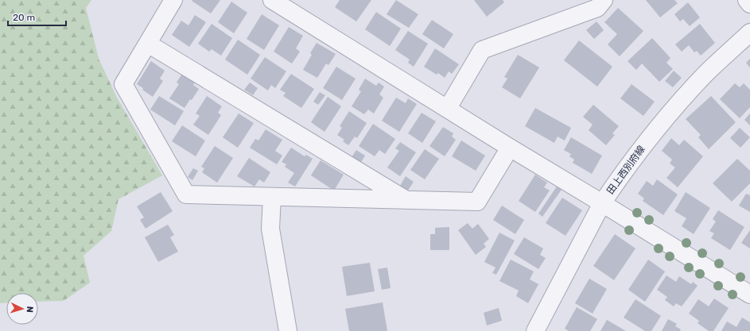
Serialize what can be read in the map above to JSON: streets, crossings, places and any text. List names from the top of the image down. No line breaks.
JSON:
{"streets":{"street":["田上西別府線"]},"scale_bar":"20 m","north":"right"}
